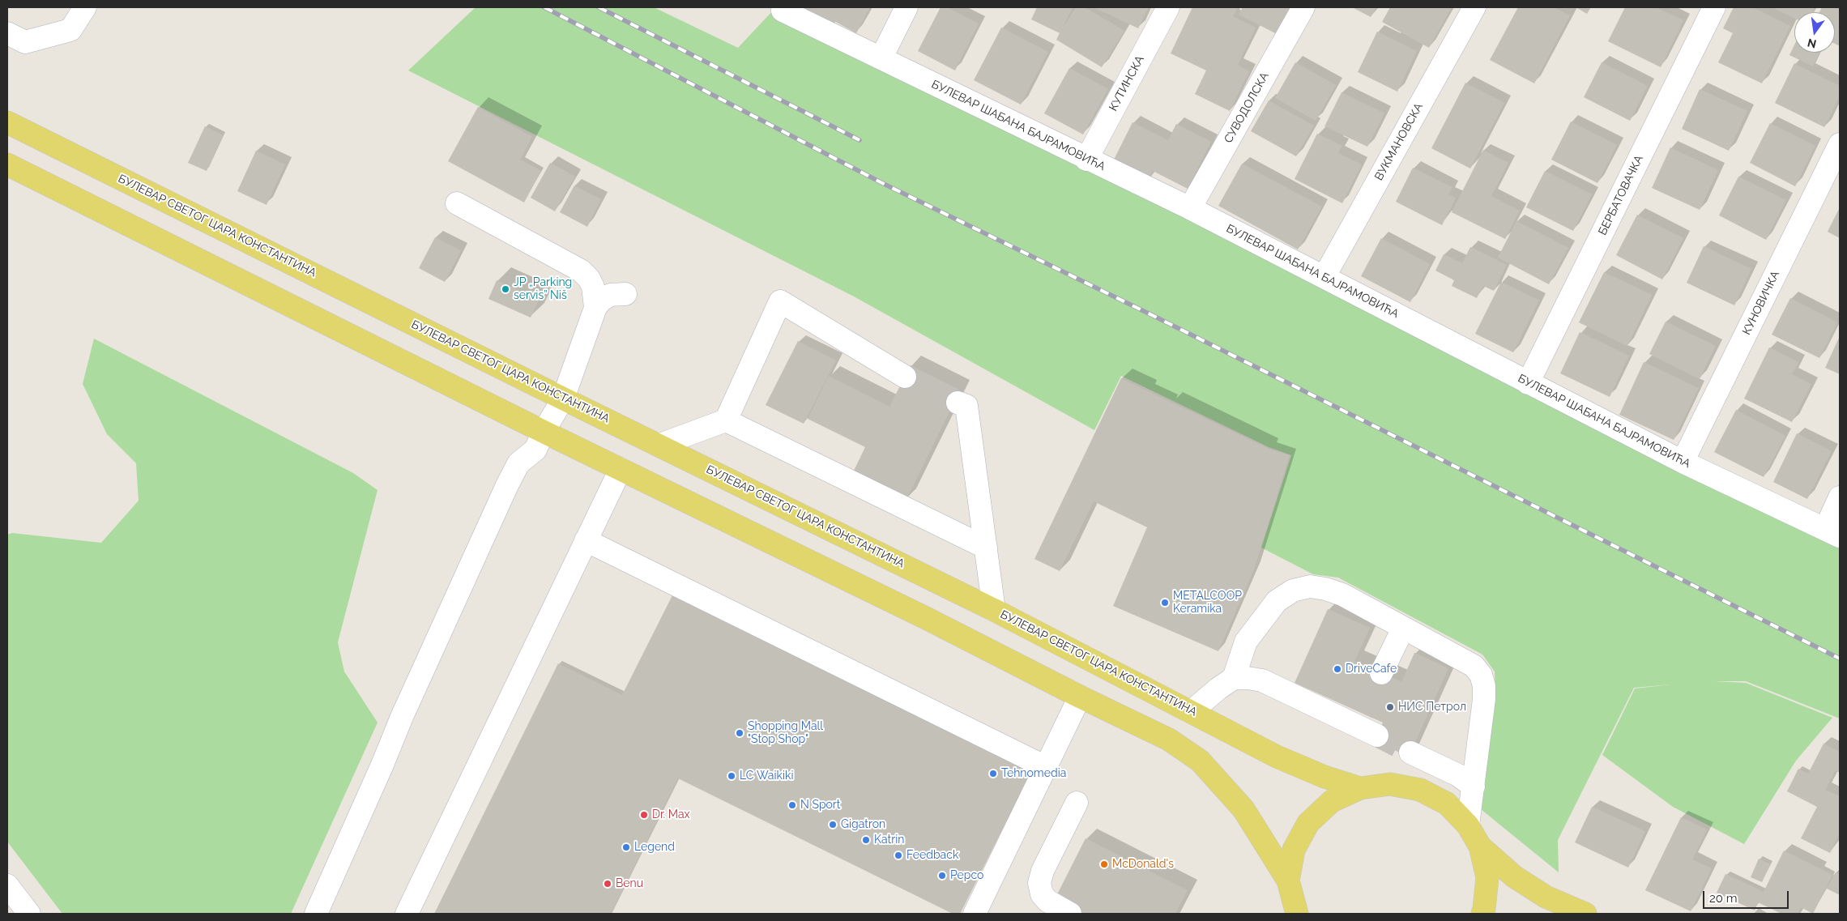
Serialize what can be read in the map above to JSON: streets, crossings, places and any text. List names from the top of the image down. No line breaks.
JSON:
{"streets":{"main road":["БУЛЕВАР СВЕТОГ ЦАРА КОНСТАНТИНА"],"street":["КУТИНСКА","СУВОДОЛСКА","БУЛЕВАР ШАБАНА БАЈРАМОВИЋА","ВУКМАНОВСКА","БЕРБАТОВАЧКА","КУНОВИЧКА"]},"crossings":[["КУТИНСКА","БУЛЕВАР ШАБАНА БАЈРАМОВИЋА"],["СУВОДОЛСКА","БУЛЕВАР ШАБАНА БАЈРАМОВИЋА"],["БУЛЕВАР ШАБАНА БАЈРАМОВИЋА","ВУКМАНОВСКА"],["БУЛЕВАР ШАБАНА БАЈРАМОВИЋА","БЕРБАТОВАЧКА"],["БУЛЕВАР ШАБАНА БАЈРАМОВИЋА","КУНОВИЧКА"]],"places":["JP „Parking servis” Niš","METALCOOP Keramika","DriveCafe","НИС Петрол","Shopping Mall \"Stop Shop\"","Tehnomedia","LC Waikiki","N Sport","Dr. Max","Gigatron","Katrin","Legend","Feedback","McDonald's","Pepco","Benu"],"scale_bar":"20 m","north":"bottom"}
